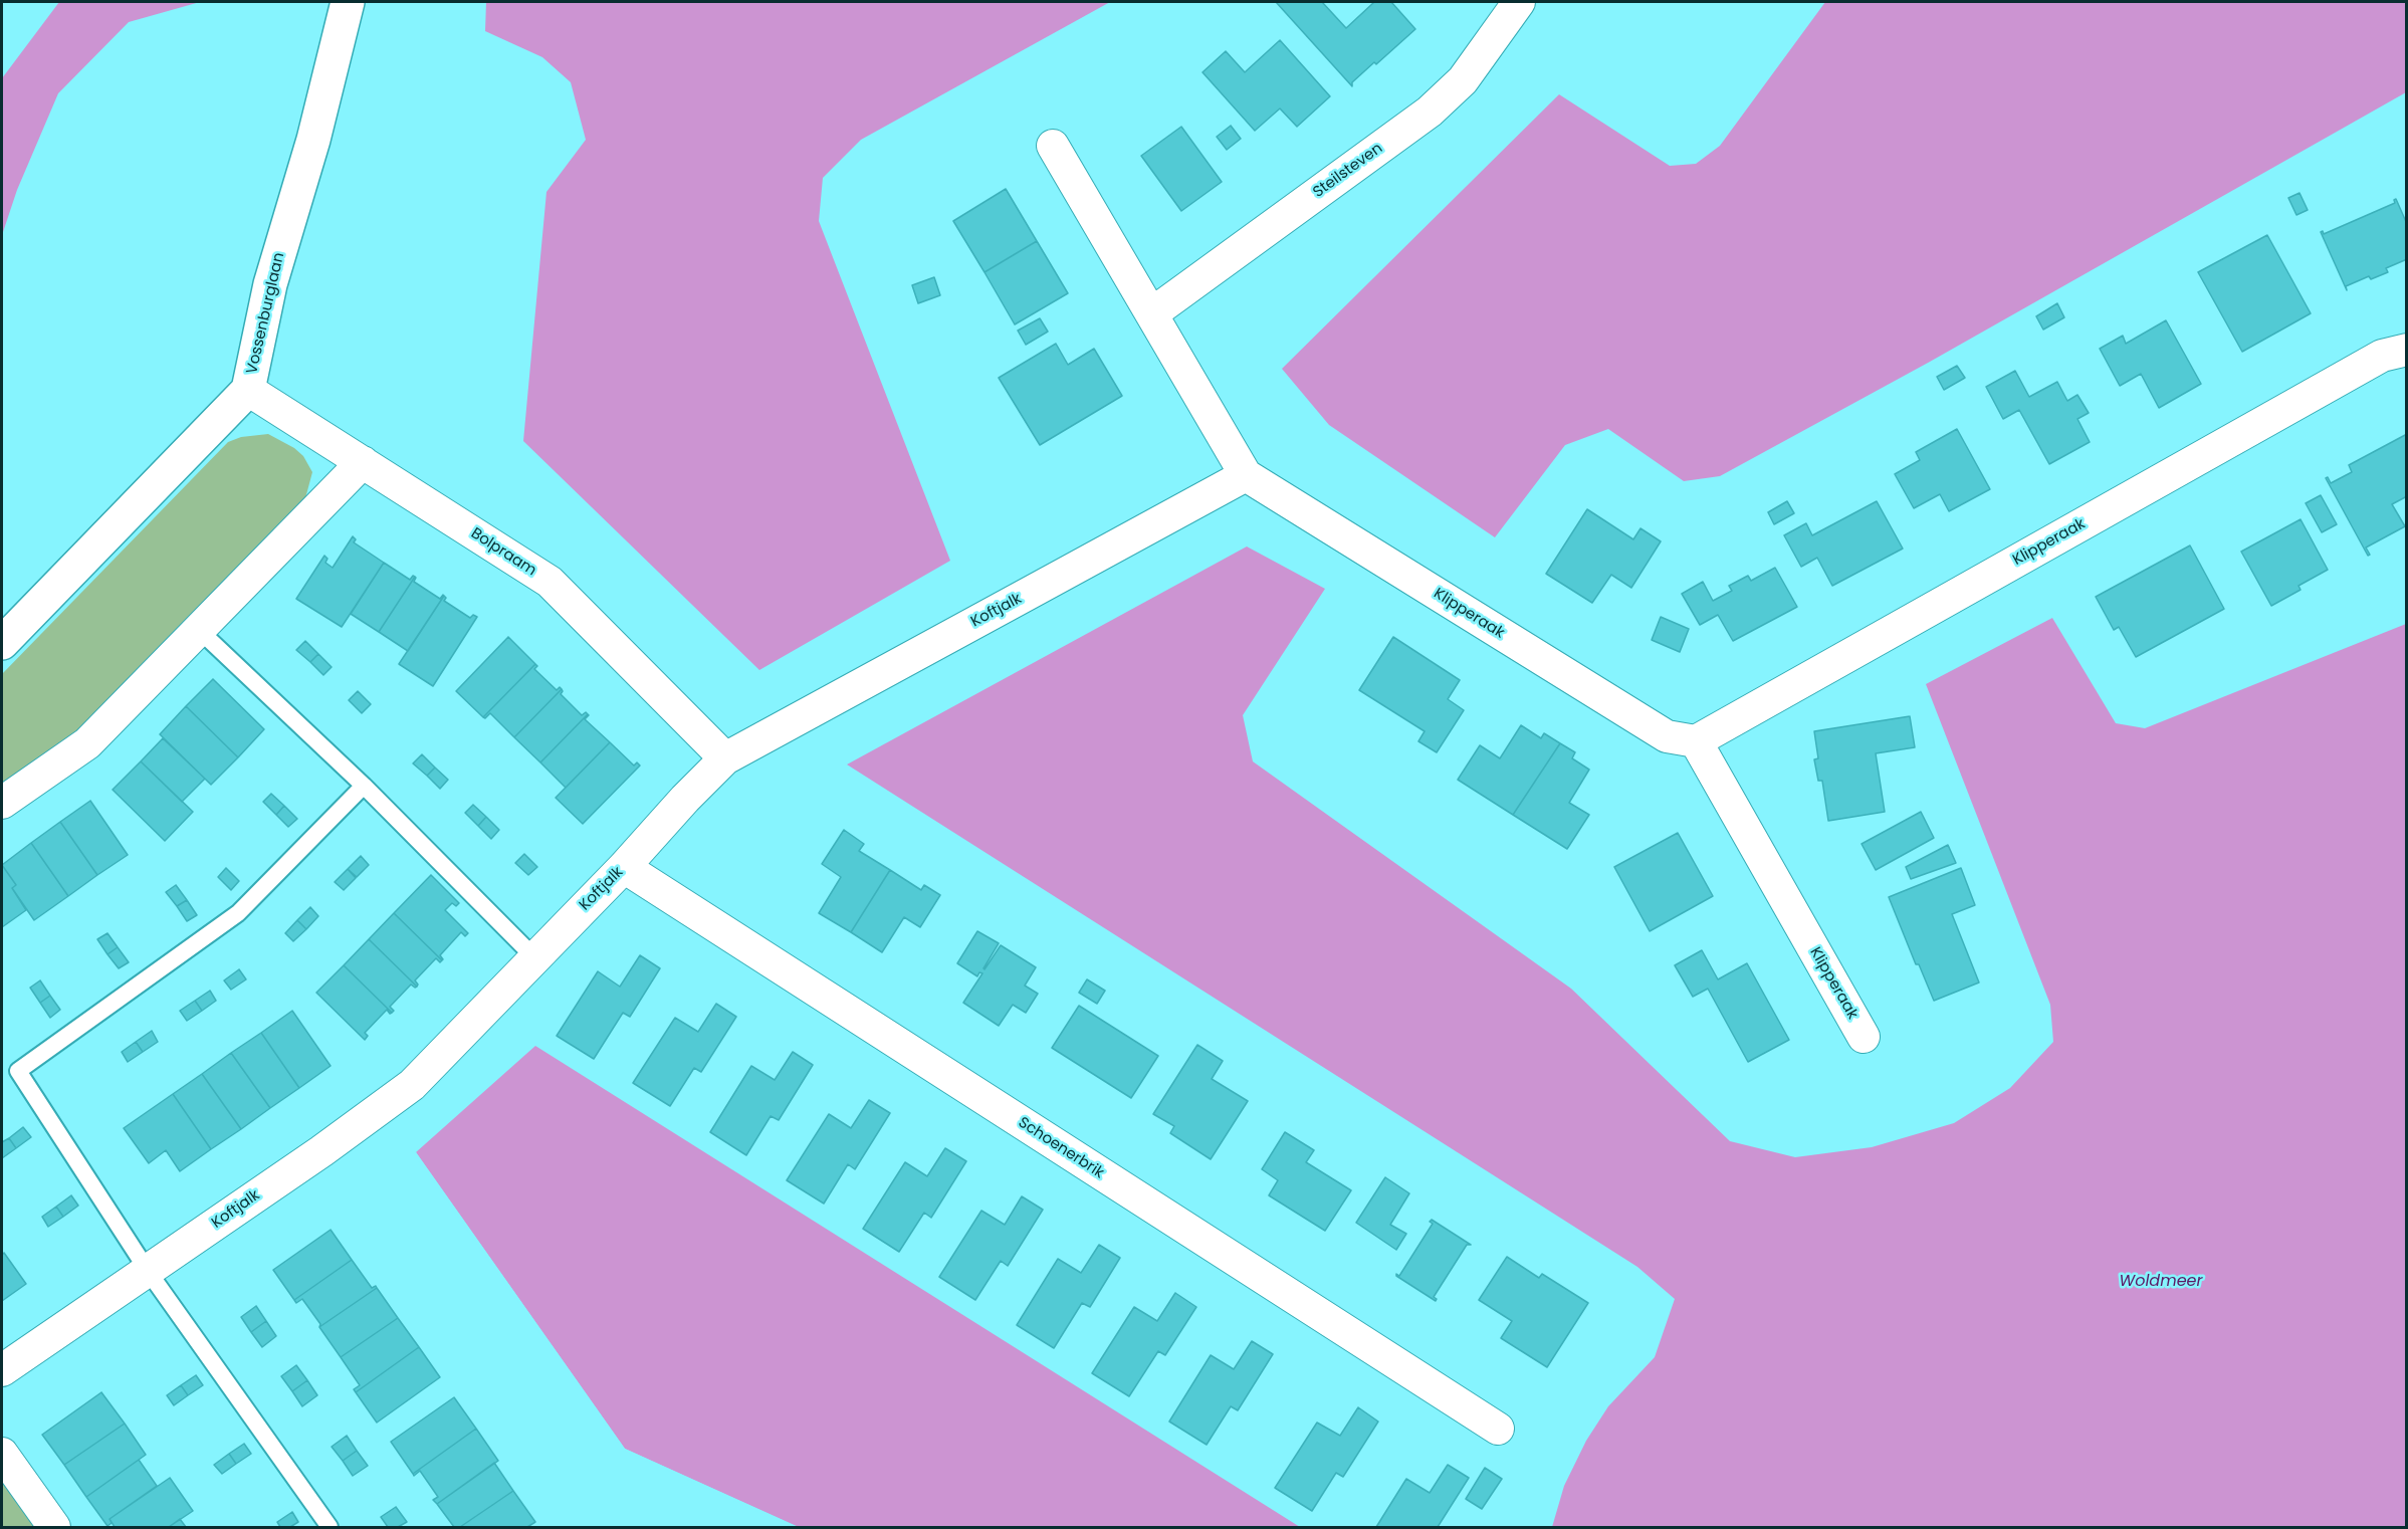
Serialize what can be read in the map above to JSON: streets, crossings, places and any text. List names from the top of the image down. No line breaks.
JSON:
{"streets":{"street":["Steilsteven","Vossenburglaan","Klipperaak","Bolpraam","Koftjalk","Schoenerbrik"]},"crossings":[["Vossenburglaan","Bolpraam"],["Klipperaak","Koftjalk"],["Bolpraam","Koftjalk"],["Koftjalk","Schoenerbrik"]],"water":["Woldmeer"]}
